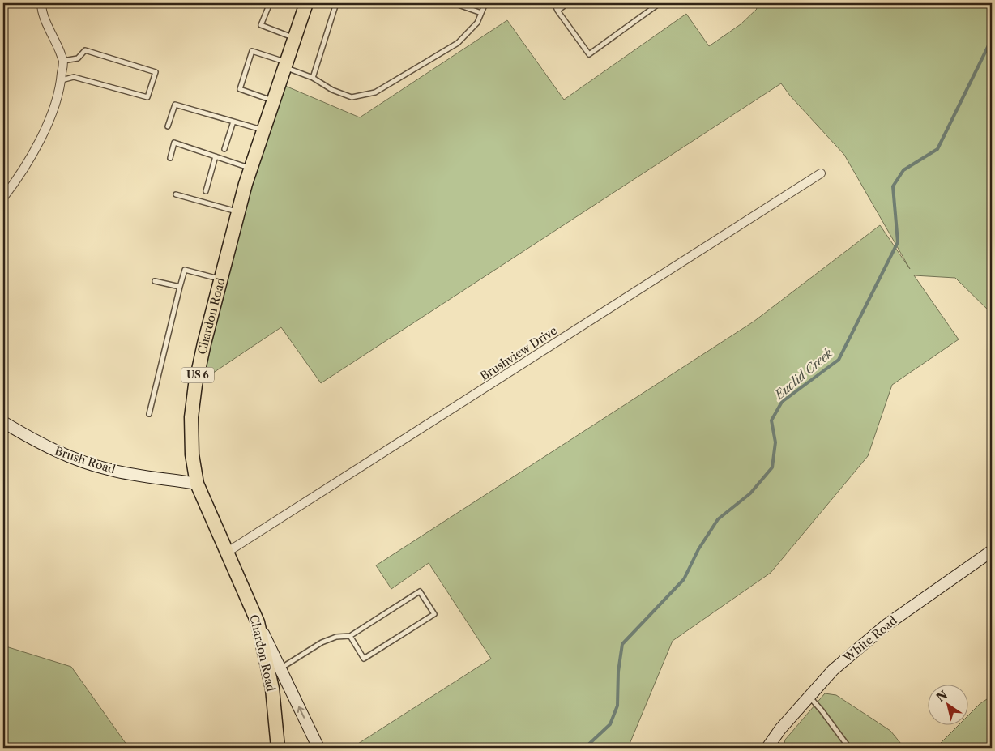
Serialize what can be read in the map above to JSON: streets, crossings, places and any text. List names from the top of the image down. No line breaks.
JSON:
{"streets":{"main road":["Chardon Road","US 6"],"street":["Brushview Drive","Brush Road","White Road"]},"crossings":[["Chardon Road","Brushview Drive"],["Chardon Road","Brush Road"]],"water":["Euclid Creek"],"north":"top left"}
